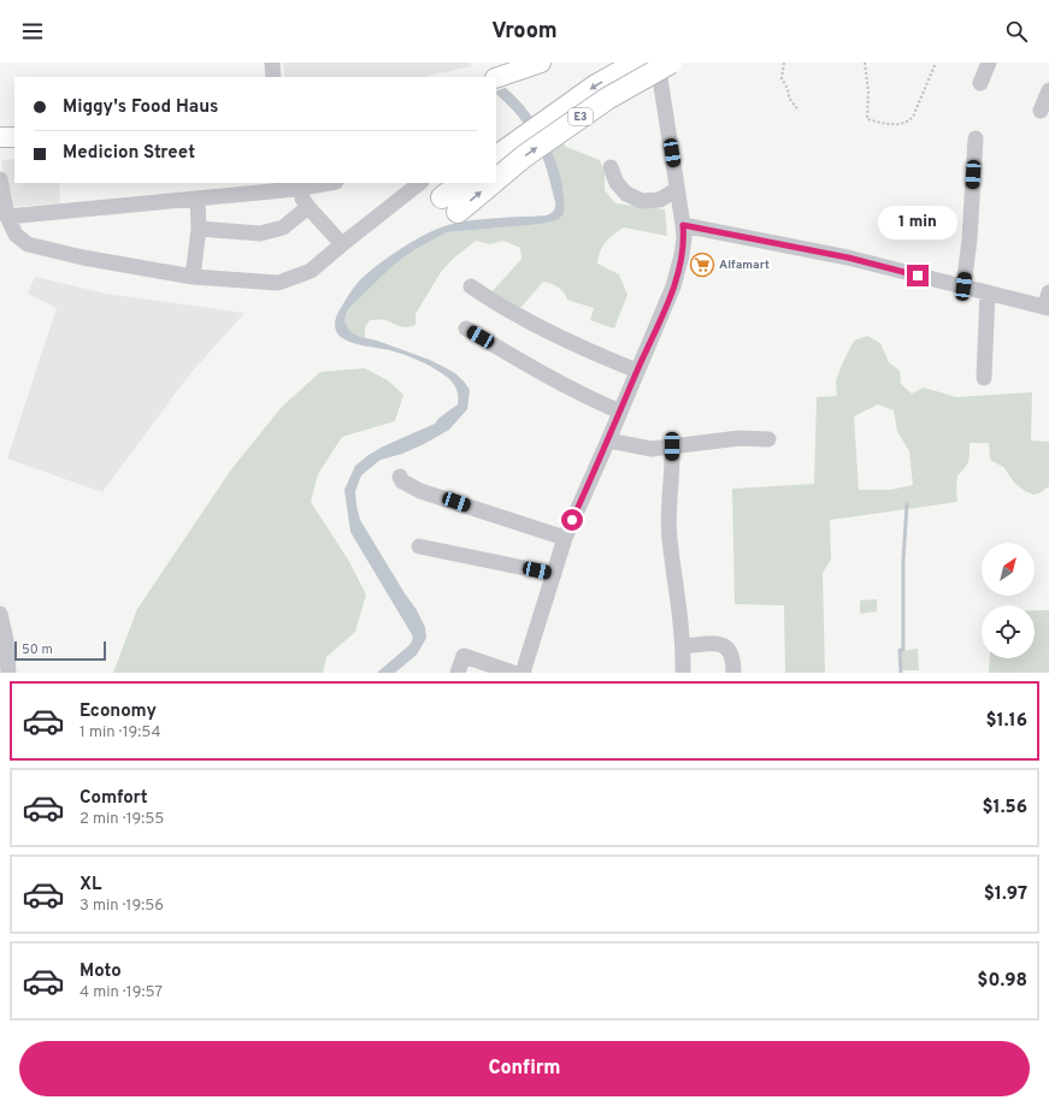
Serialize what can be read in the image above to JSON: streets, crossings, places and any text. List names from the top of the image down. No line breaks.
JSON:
{"streets":{"highway":["E3"]},"places":{"supermarket":["Alfamart"]},"scale_bar":"50 m","north":"top right","page":{"header":"Vroom","banner":["Miggy's Food Haus","Medicion Street"],"bubble":"1 min","scale":"50 m","list":[{"name":"Economy","note":"1 min · 19:54","value":"$1.16"},{"name":"Comfort","note":"2 min · 19:55","value":"$1.56"},{"name":"XL","note":"3 min · 19:56","value":"$1.97"},{"name":"Moto","note":"4 min · 19:57","value":"$0.98"}],"buttons":"Confirm"}}
